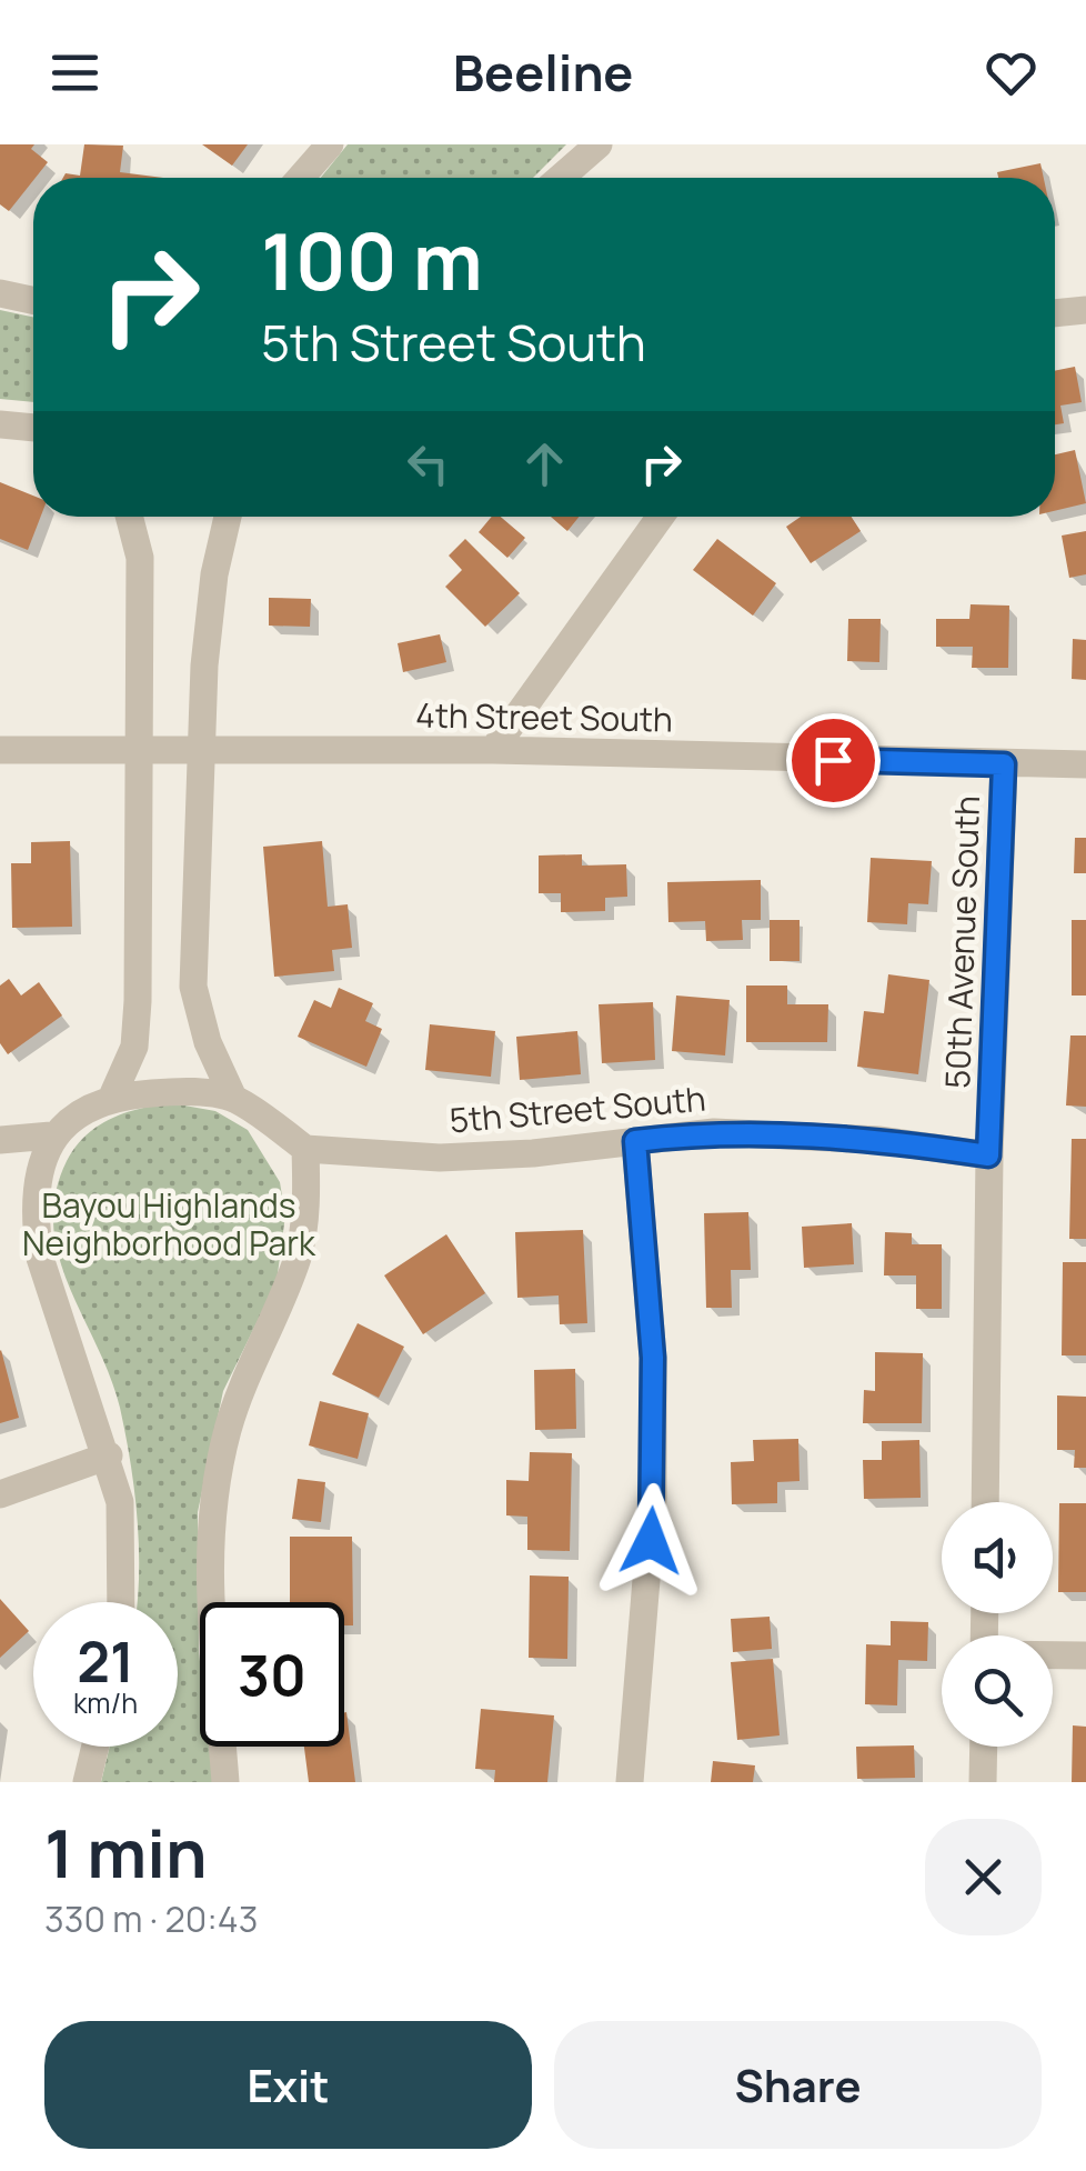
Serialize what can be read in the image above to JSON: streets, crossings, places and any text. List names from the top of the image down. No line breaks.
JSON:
{"streets":{"street":["4th Street South","50th Avenue South","5th Street South"]},"crossings":[["4th Street South","50th Avenue South"],["50th Avenue South","5th Street South"]],"parks":["Bayou Highlands Neighborhood Park"],"page":{"header":"Beeline","turn":["100 m","5th Street South"],"speed":"21 km/h","limit":"30","heading":["1 min","330 m · 20:43"],"buttons":["Exit","Share"]}}
